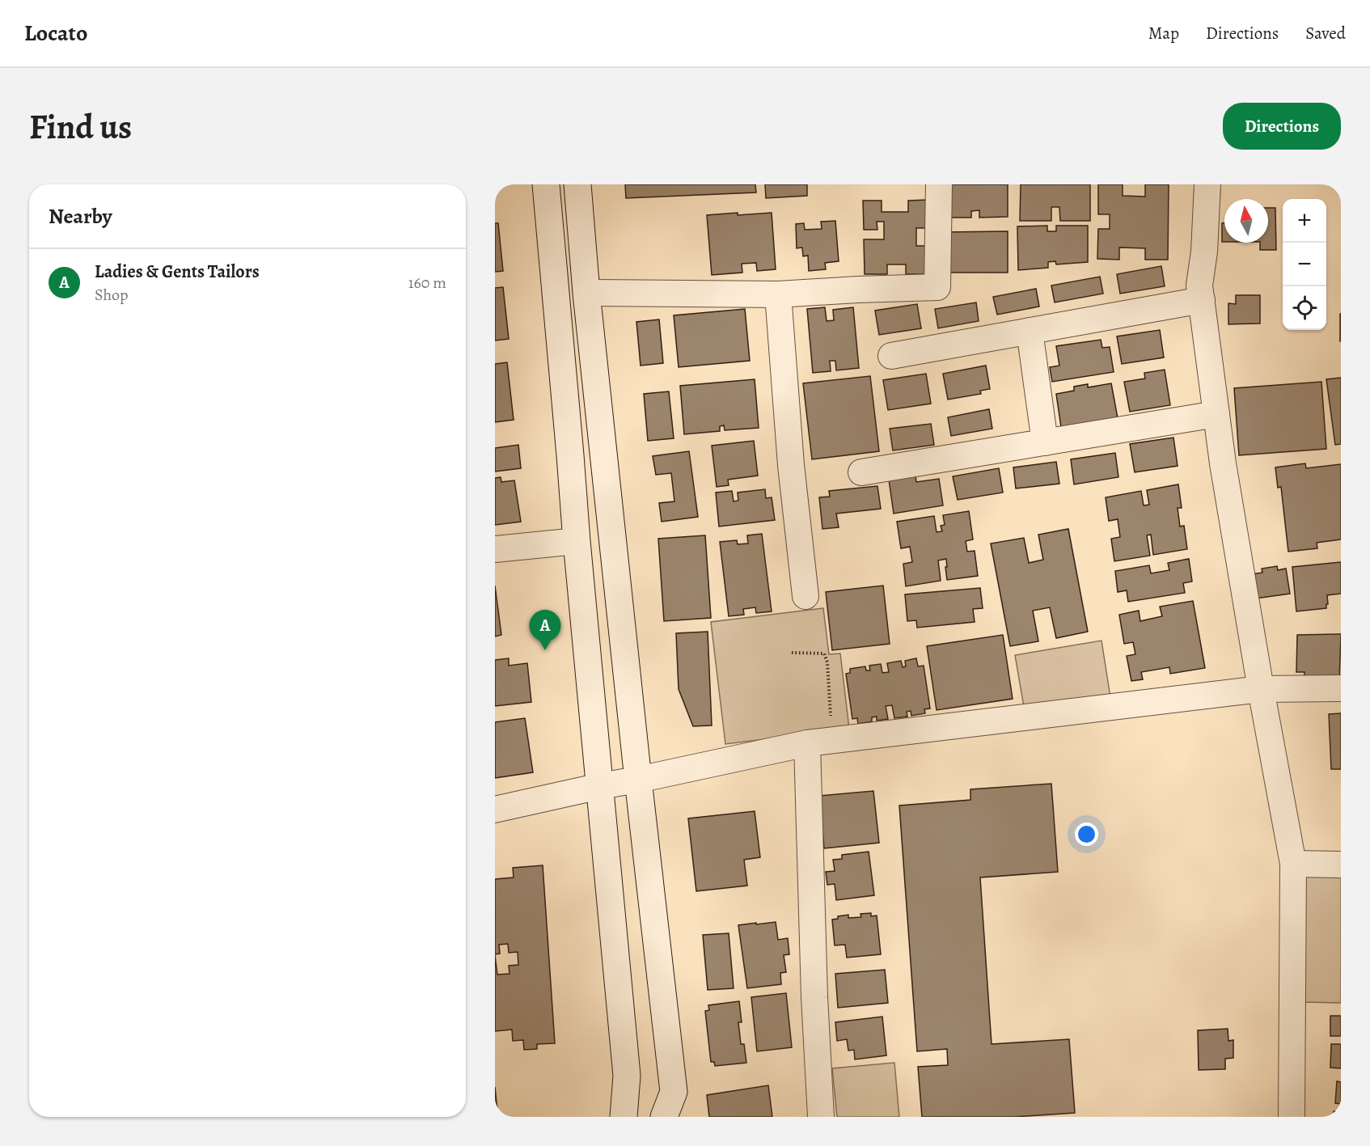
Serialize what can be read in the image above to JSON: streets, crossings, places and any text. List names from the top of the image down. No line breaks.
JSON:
{"north":"top","page":{"header":"Locato","nav":["Map","Directions","Saved"],"buttons":"Directions","title":"Find us","heading":"Nearby","map_buttons":["+","−"],"list":[{"mark":"A","name":"Ladies & Gents Tailors","note":"Shop","value":"160 m"}],"pins":"A"}}
